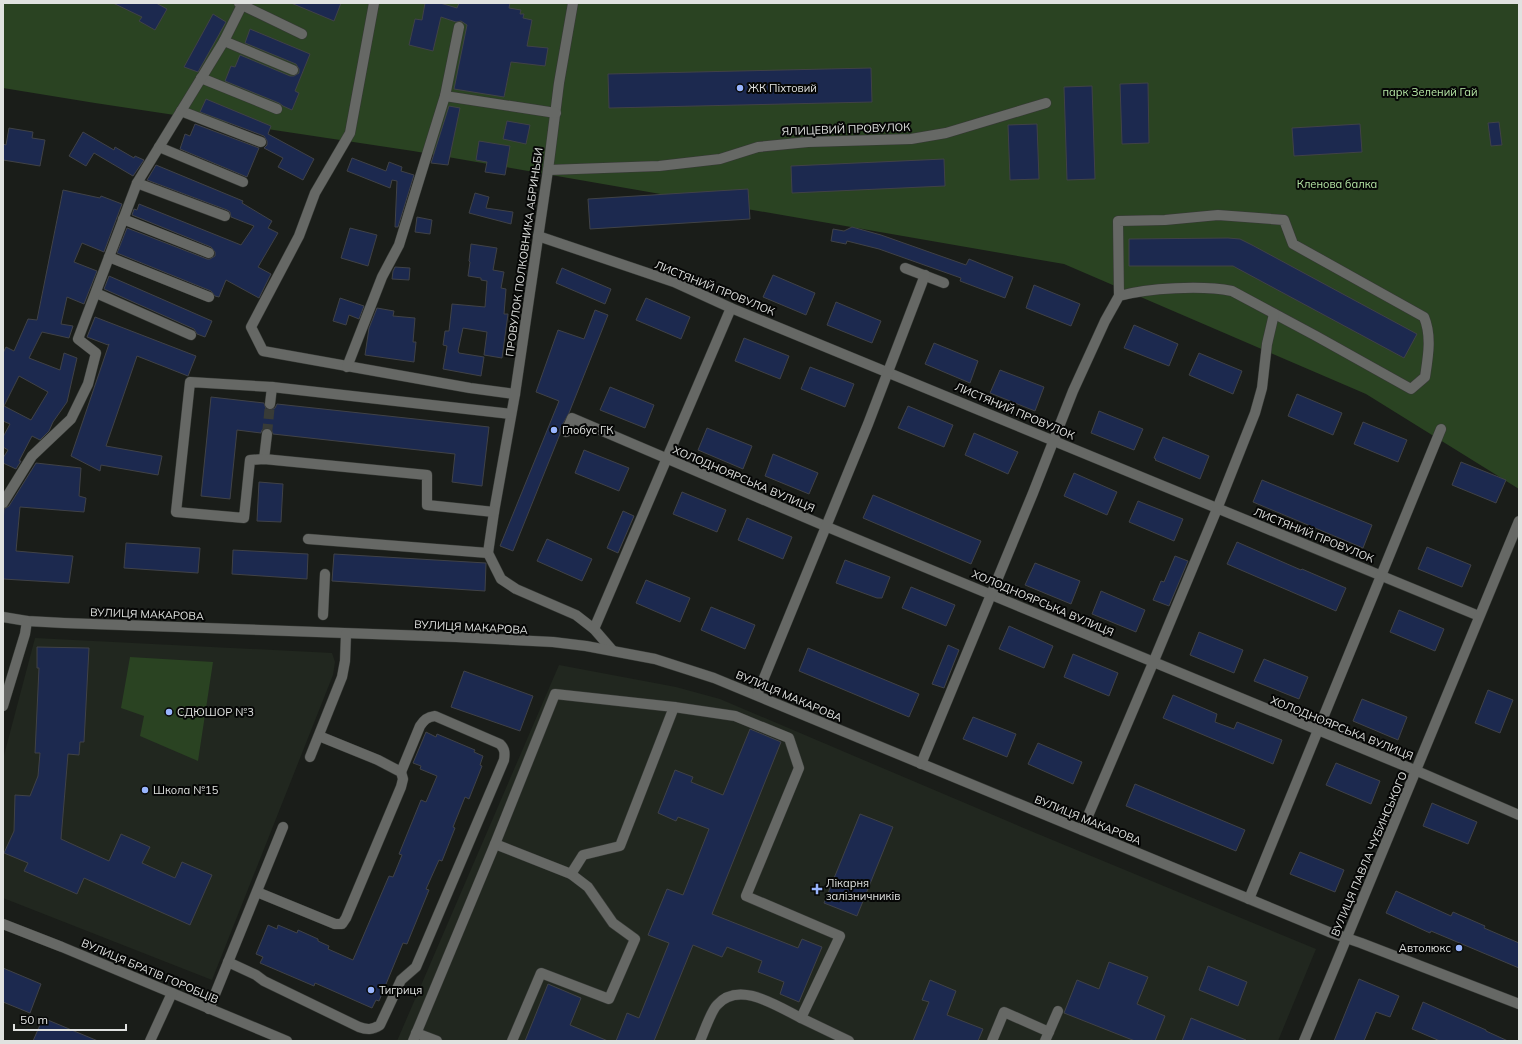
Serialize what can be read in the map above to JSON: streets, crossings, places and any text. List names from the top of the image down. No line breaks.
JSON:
{"streets":{"street":["ЯЛИЦЕВИЙ ПРОВУЛОК","ПРОВУЛОК ПОЛКОВНИКА АБРИНЬБИ","ЛИСТЯНИЙ ПРОВУЛОК","ХОЛОДНОЯРСЬКА ВУЛИЦЯ","ВУЛИЦЯ МАКАРОВА","ВУЛИЦЯ ПАВЛА ЧУБИНСЬКОГО","ВУЛИЦЯ БРАТІВ ГОРОБЦІВ"]},"crossings":[["ЯЛИЦЕВИЙ ПРОВУЛОК","ПРОВУЛОК ПОЛКОВНИКА АБРИНЬБИ"],["ПРОВУЛОК ПОЛКОВНИКА АБРИНЬБИ","ЛИСТЯНИЙ ПРОВУЛОК"],["ЛИСТЯНИЙ ПРОВУЛОК","ВУЛИЦЯ ПАВЛА ЧУБИНСЬКОГО"],["ХОЛОДНОЯРСЬКА ВУЛИЦЯ","ВУЛИЦЯ ПАВЛА ЧУБИНСЬКОГО"],["ВУЛИЦЯ МАКАРОВА","ВУЛИЦЯ ПАВЛА ЧУБИНСЬКОГО"]],"parks":["парк Зелений Гай","Кленова балка"],"places":{"other":["ЖК Піхтовий","Глобус ГК","СДЮШОР №3","Школа №15","Автолюкс","Тигриця"],"health":["Лікарня залізничників"]},"scale_bar":"50 m"}
